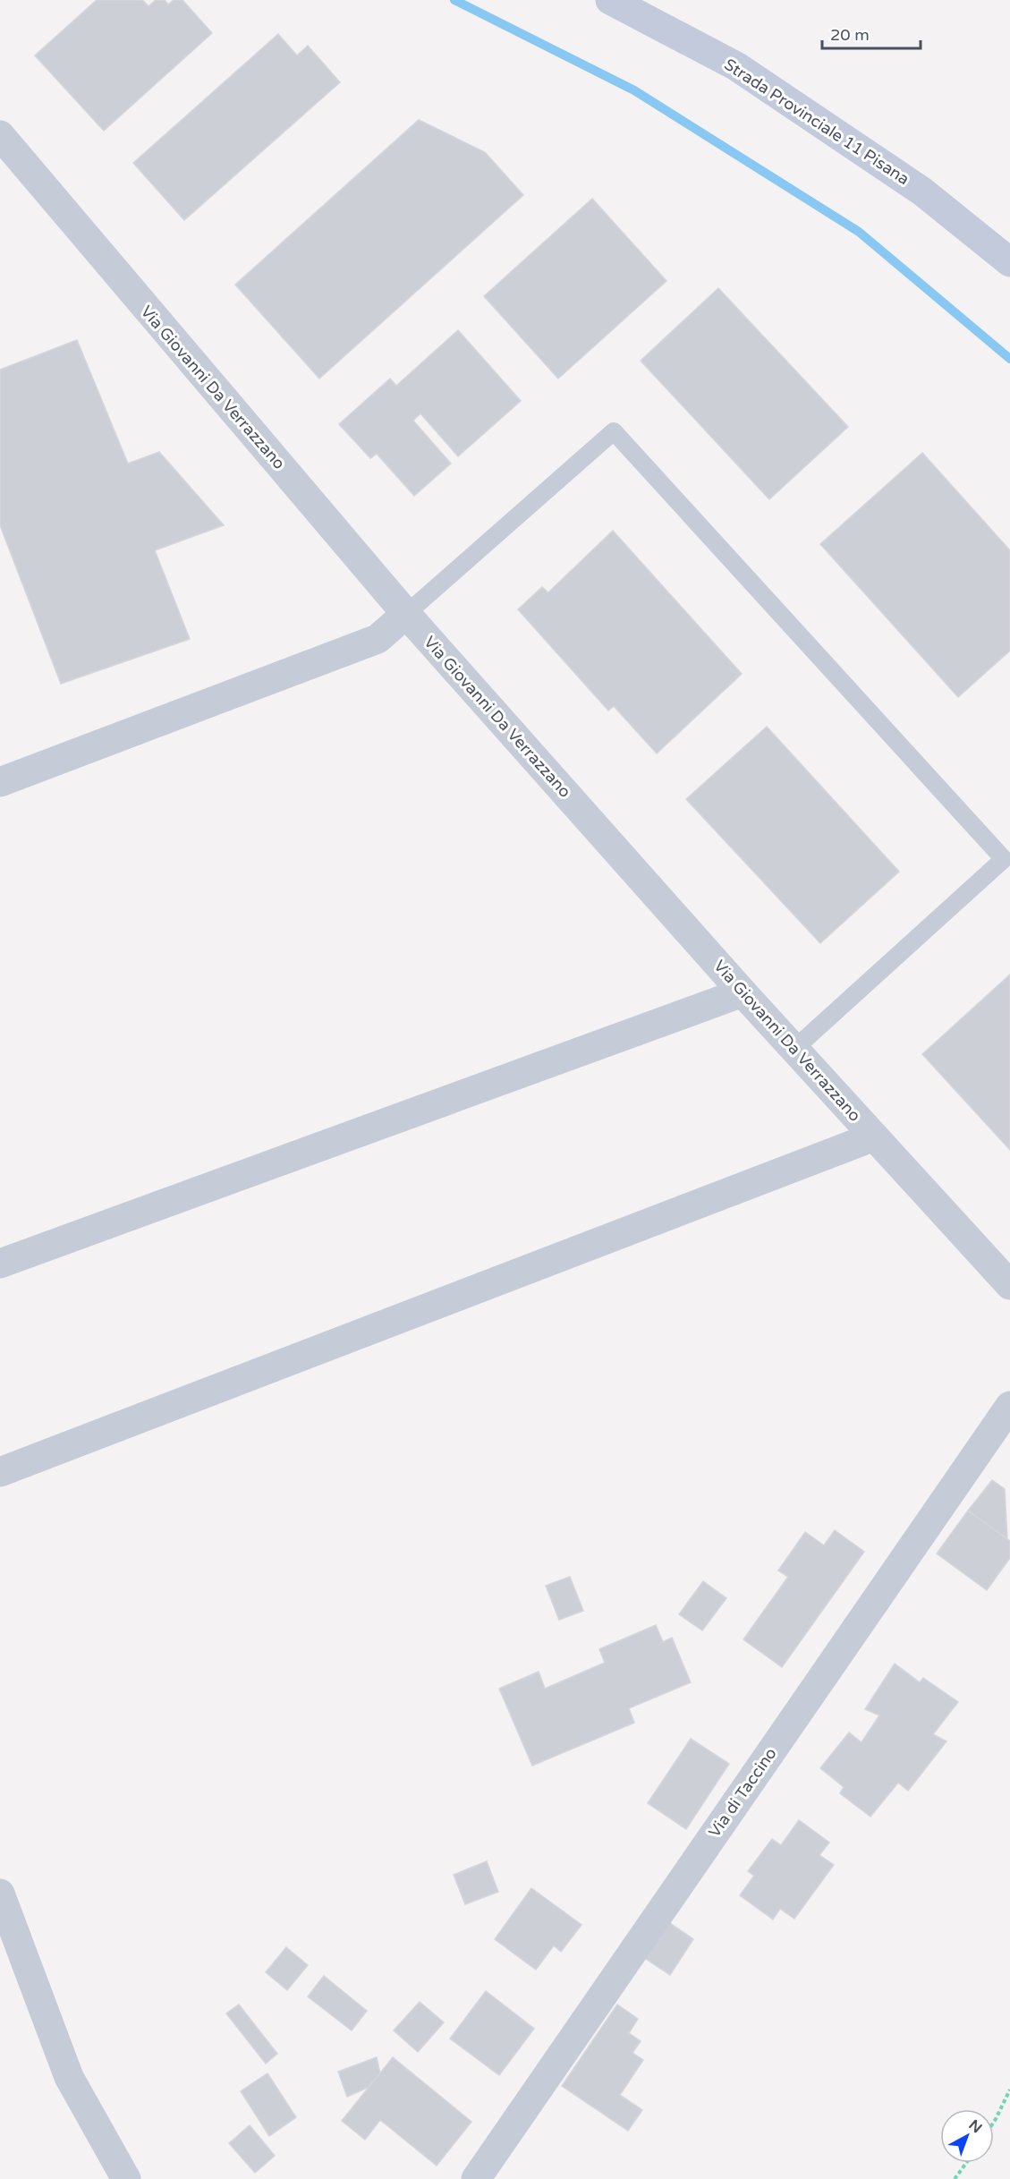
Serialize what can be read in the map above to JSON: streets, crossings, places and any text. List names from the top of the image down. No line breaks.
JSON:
{"streets":{"main road":["Strada Provinciale 11 Pisana"],"street":["Via Giovanni Da Verrazzano","Via di Taccino"]},"scale_bar":"20 m","north":"top right"}
